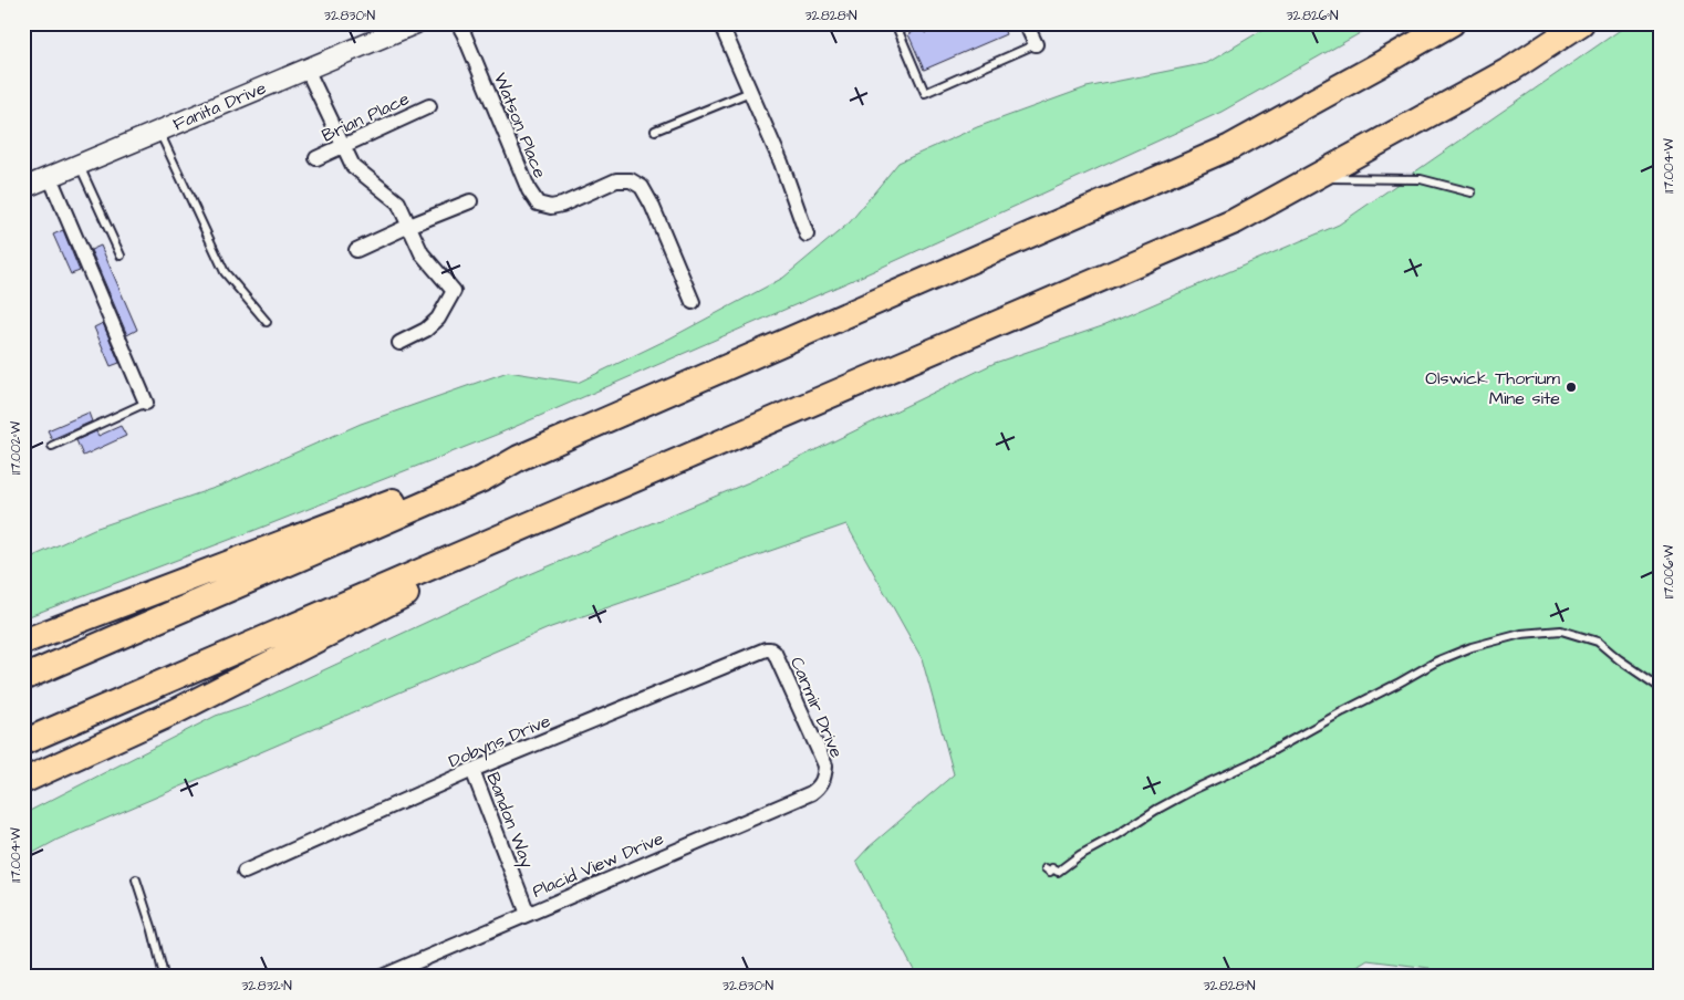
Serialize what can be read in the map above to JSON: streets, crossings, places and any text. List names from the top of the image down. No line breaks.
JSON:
{"streets":{"main road":["Fanita Drive"],"street":["Brian Place","Watson Place","Carmir Drive","Dobyns Drive","Bandon Way","Placid View Drive"]},"crossings":[["Carmir Drive","Dobyns Drive"],["Carmir Drive","Placid View Drive"],["Dobyns Drive","Bandon Way"],["Bandon Way","Placid View Drive"]],"places":["Olswick Thorium Mine site"],"coordinates":["32.830°N","32.828°N","32.826°N","117.004°W","117.002°W","117.006°W","32.832°N"]}
